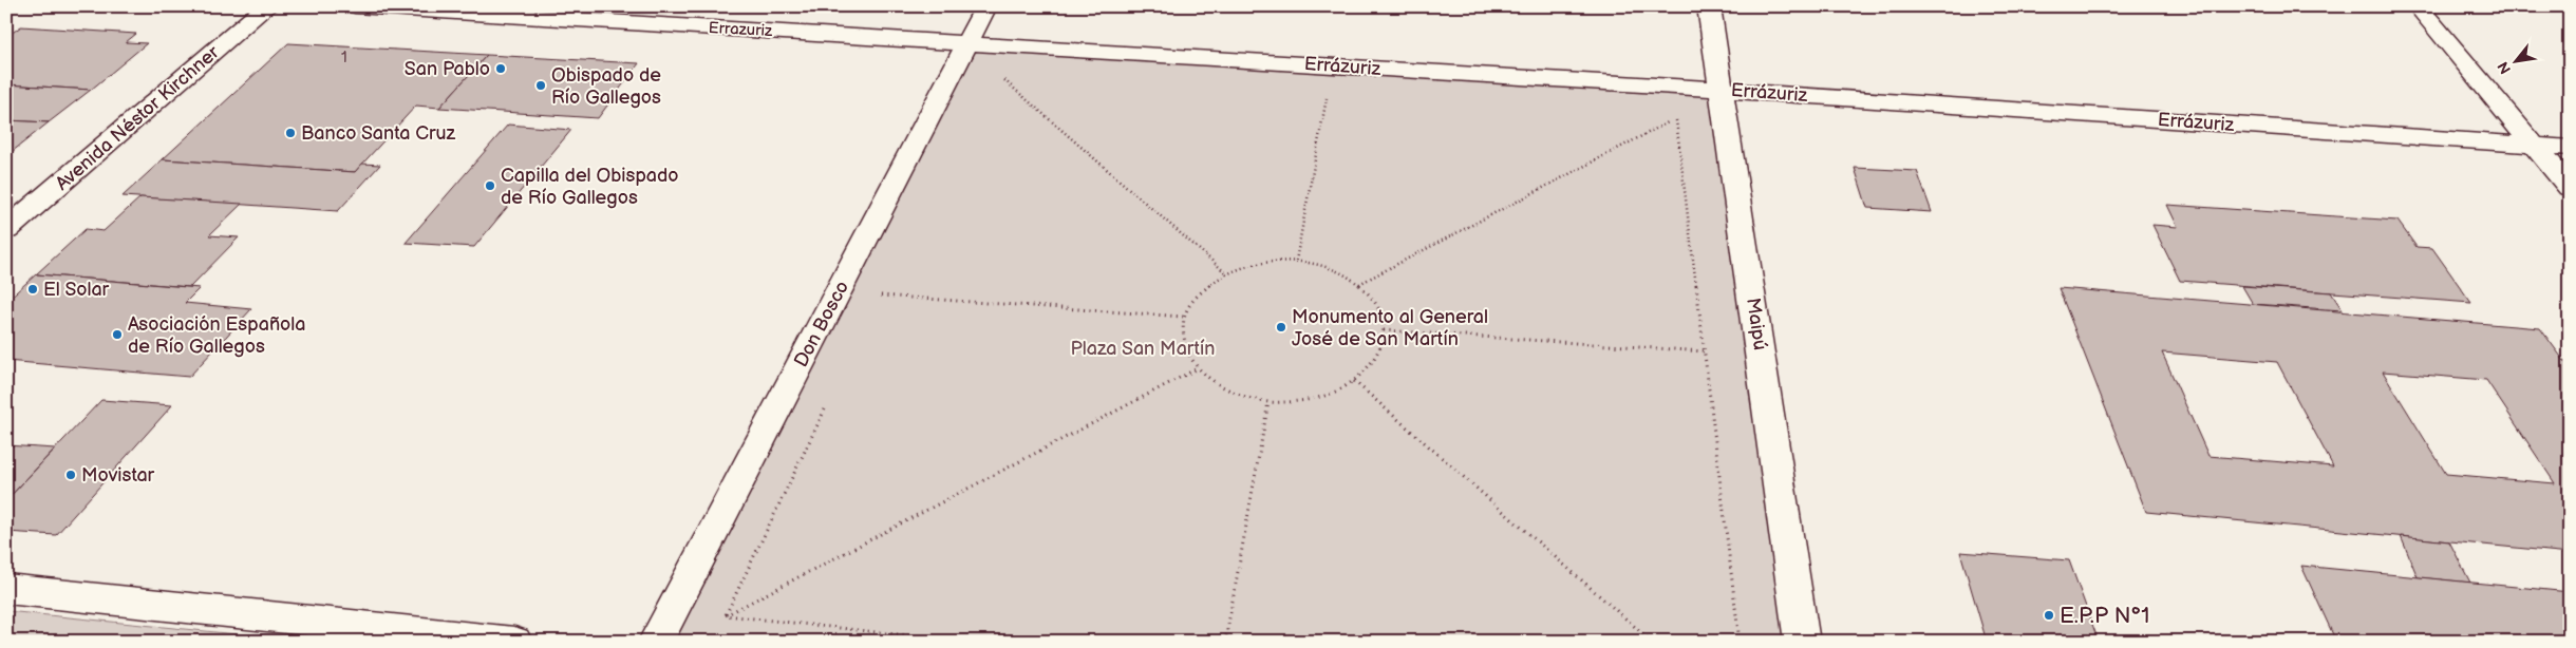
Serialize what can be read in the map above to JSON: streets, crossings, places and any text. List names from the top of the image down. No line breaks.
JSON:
{"streets":{"street":["Errazuriz","Errázuriz","Avenida Néstor Kirchner","Don Bosco","Maipú"]},"crossings":[["Errazuriz","Errázuriz"],["Errazuriz","Don Bosco"],["Errázuriz","Don Bosco"],["Errázuriz","Maipú"]],"parks":["Plaza San Martín"],"places":["San Pablo","Obispado de Río Gallegos","Banco Santa Cruz","Capilla del Obispado de Río Gallegos","El Solar","Monumento al General José de San Martín","Asociación Española de Río Gallegos","Movistar","E.P.P N°1"],"house_numbers":["1"],"north":"bottom left"}
